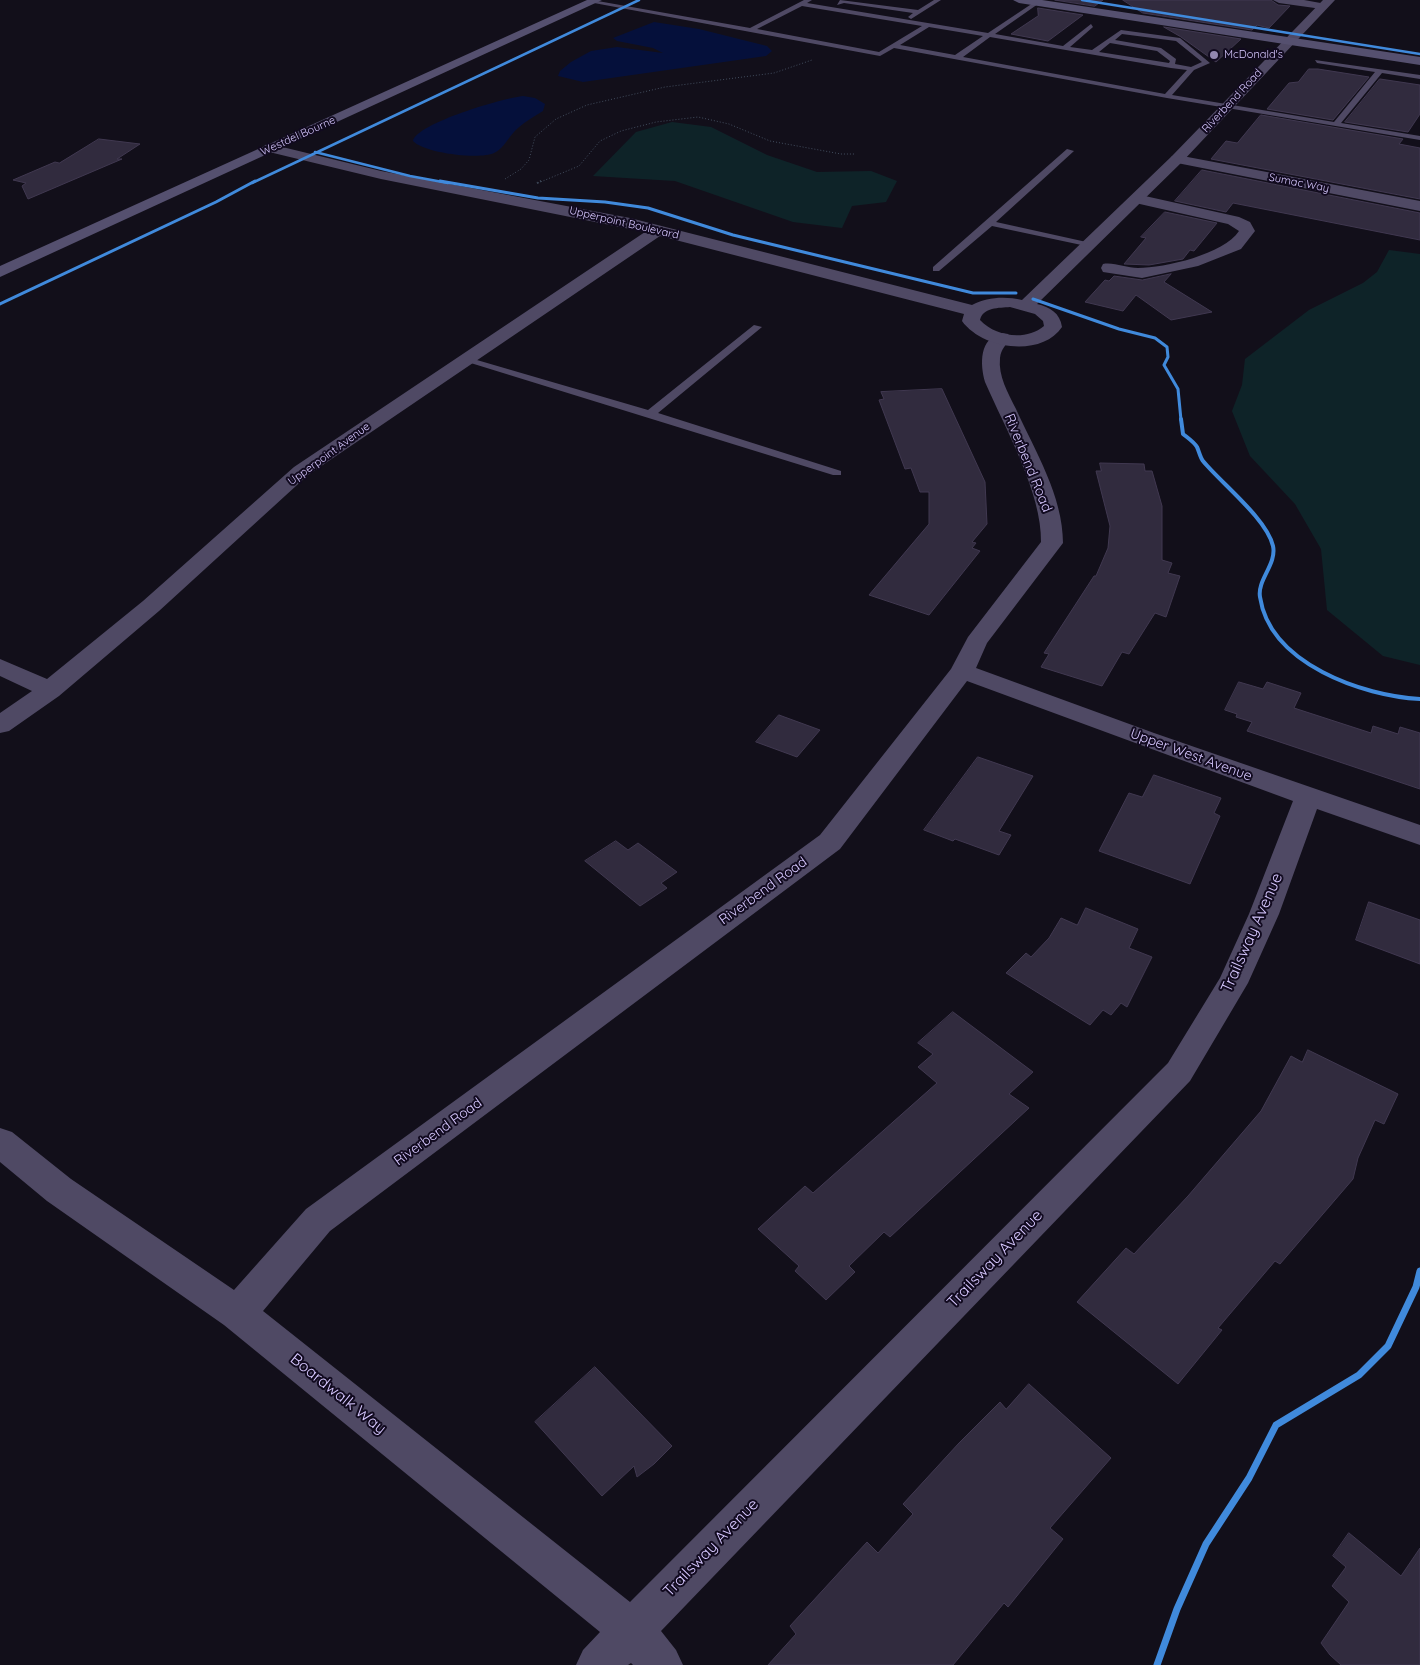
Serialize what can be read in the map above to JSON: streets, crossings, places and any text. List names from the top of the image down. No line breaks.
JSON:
{"streets":{"main road":["Westdel Bourne"],"street":["Riverbend Road","Sumac Way","Upperpoint Boulevard","Upperpoint Avenue","Upper West Avenue","Trailsway Avenue","Boardwalk Way"]},"crossings":[["Riverbend Road","Sumac Way"],["Riverbend Road","Upper West Avenue"],["Riverbend Road","Boardwalk Way"],["Westdel Bourne","Upperpoint Boulevard"],["Upperpoint Boulevard","Upperpoint Avenue"],["Upper West Avenue","Trailsway Avenue"],["Trailsway Avenue","Boardwalk Way"]],"places":["McDonald's"]}
